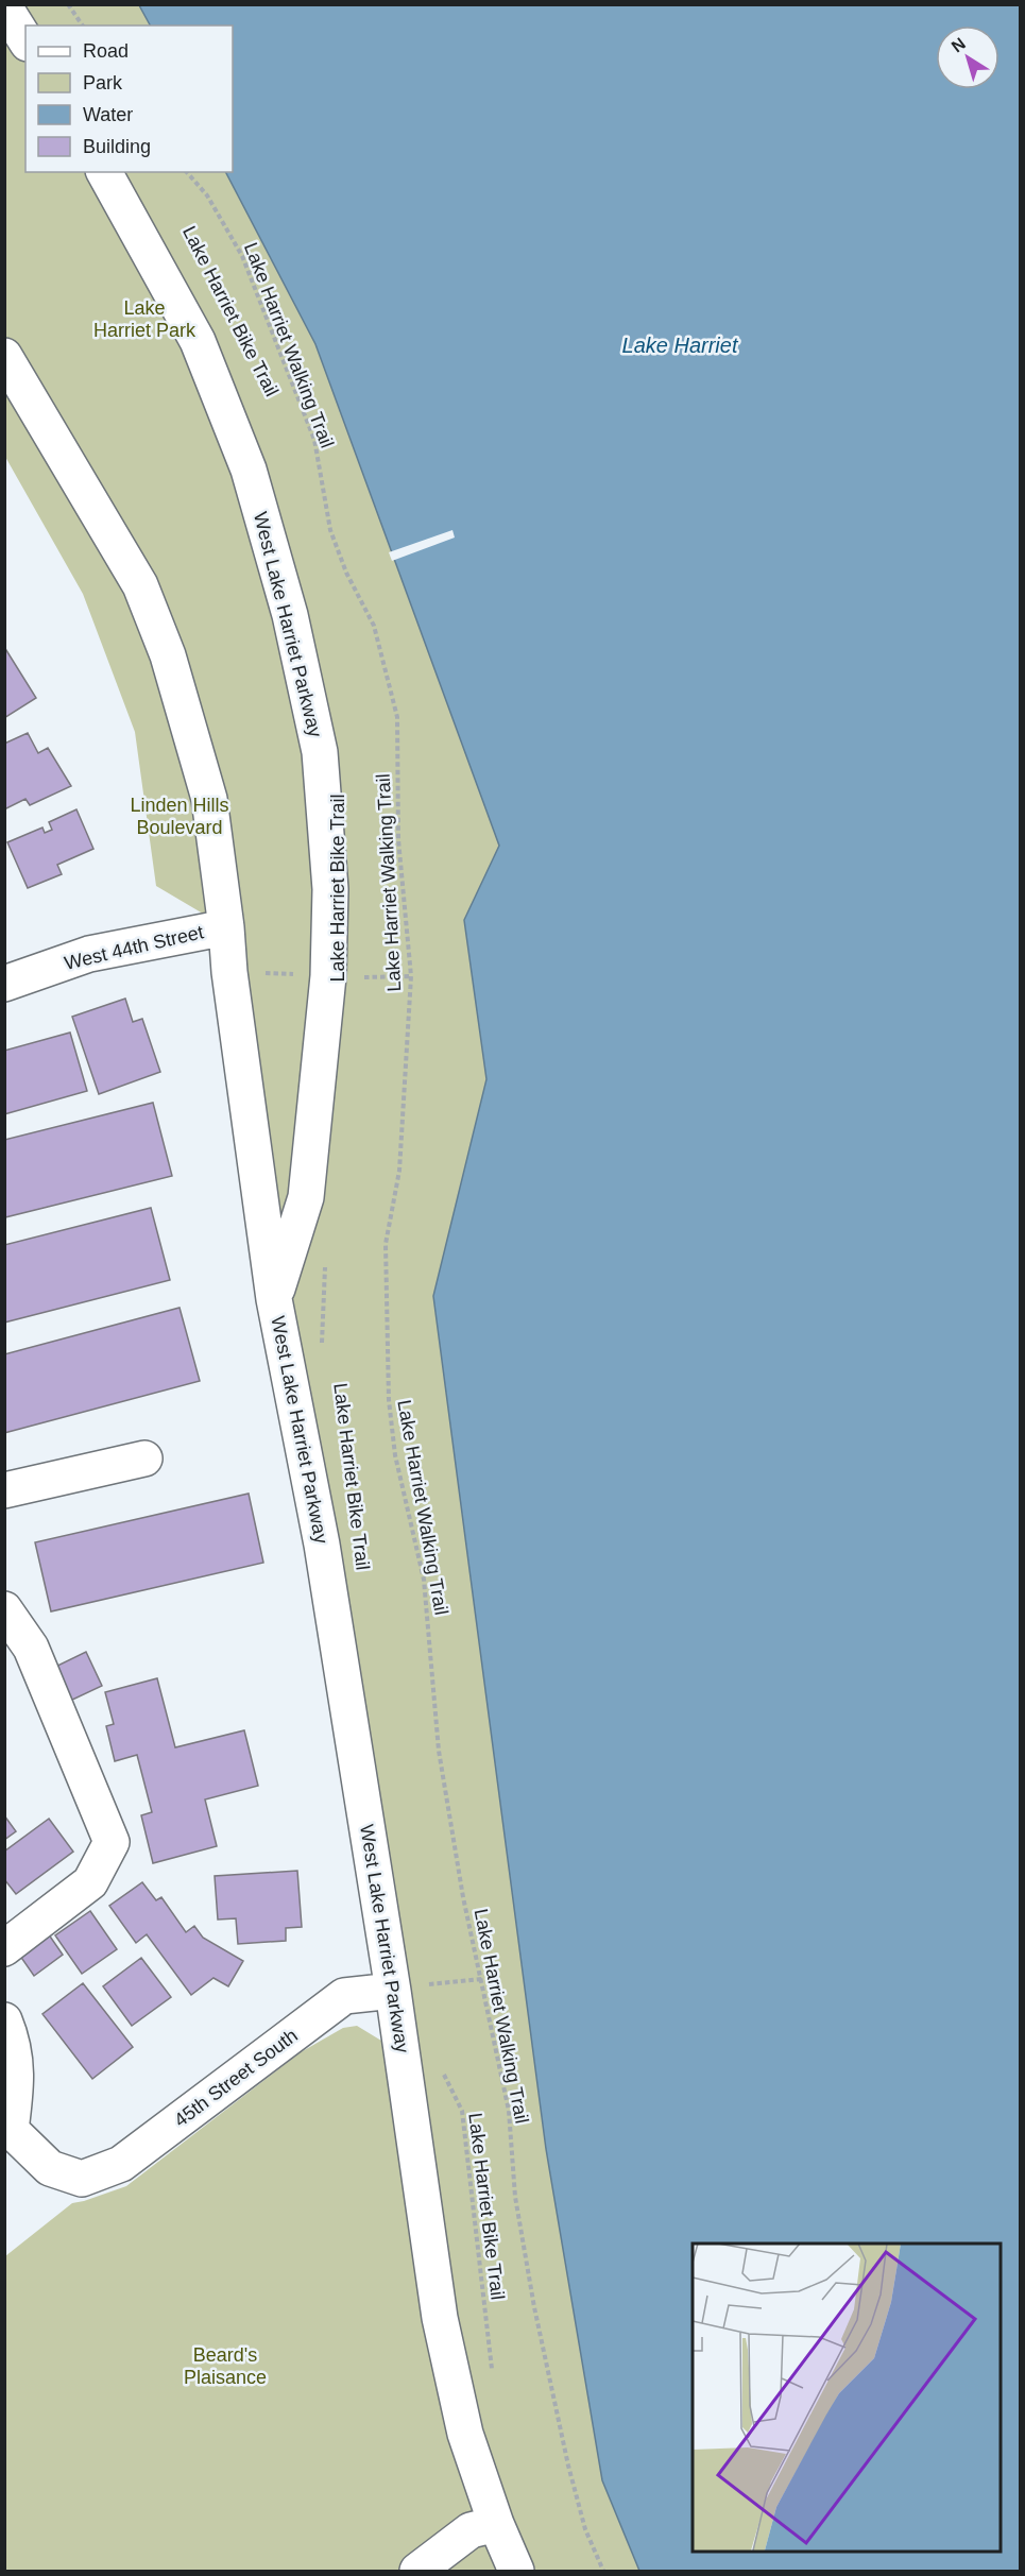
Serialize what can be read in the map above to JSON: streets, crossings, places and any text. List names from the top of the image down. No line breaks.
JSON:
{"streets":{"street":["West Lake Harriet Parkway","West 44th Street","45th Street South"],"path":["Lake Harriet Bike Trail","Lake Harriet Walking Trail"]},"crossings":[["West Lake Harriet Parkway","West 44th Street"],["West Lake Harriet Parkway","45th Street South"]],"water":["Lake Harriet"],"parks":["Lake Harriet Park","Linden Hills Boulevard","Beard's Plaisance"],"legend":["Road","Park","Water","Building"],"north":"top left"}
